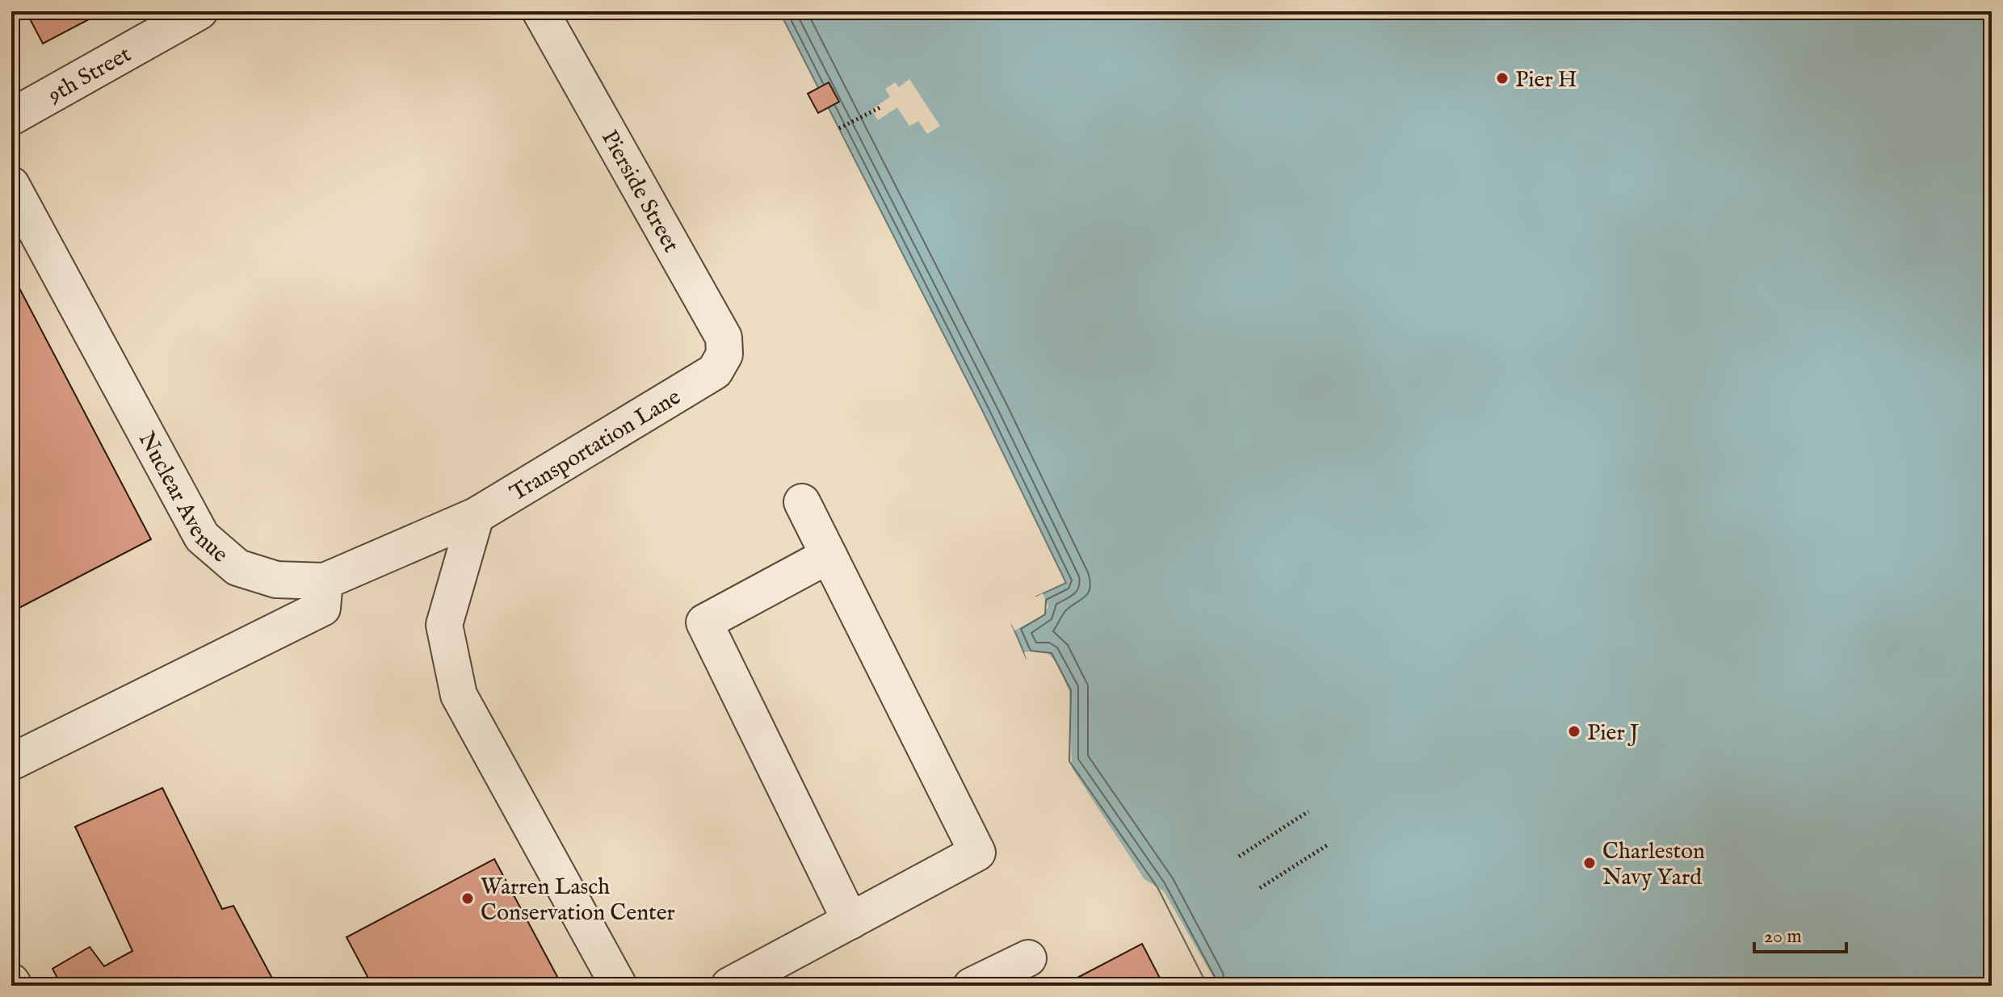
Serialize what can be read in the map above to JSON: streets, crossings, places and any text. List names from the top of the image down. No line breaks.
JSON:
{"streets":{"street":["9th Street","Pierside Street","Transportation Lane","Nuclear Avenue"]},"crossings":[["Pierside Street","Transportation Lane"],["Transportation Lane","Nuclear Avenue"]],"places":["Pier H","Pier J","Charleston Navy Yard","Warren Lasch Conservation Center"],"scale_bar":"20 m"}
